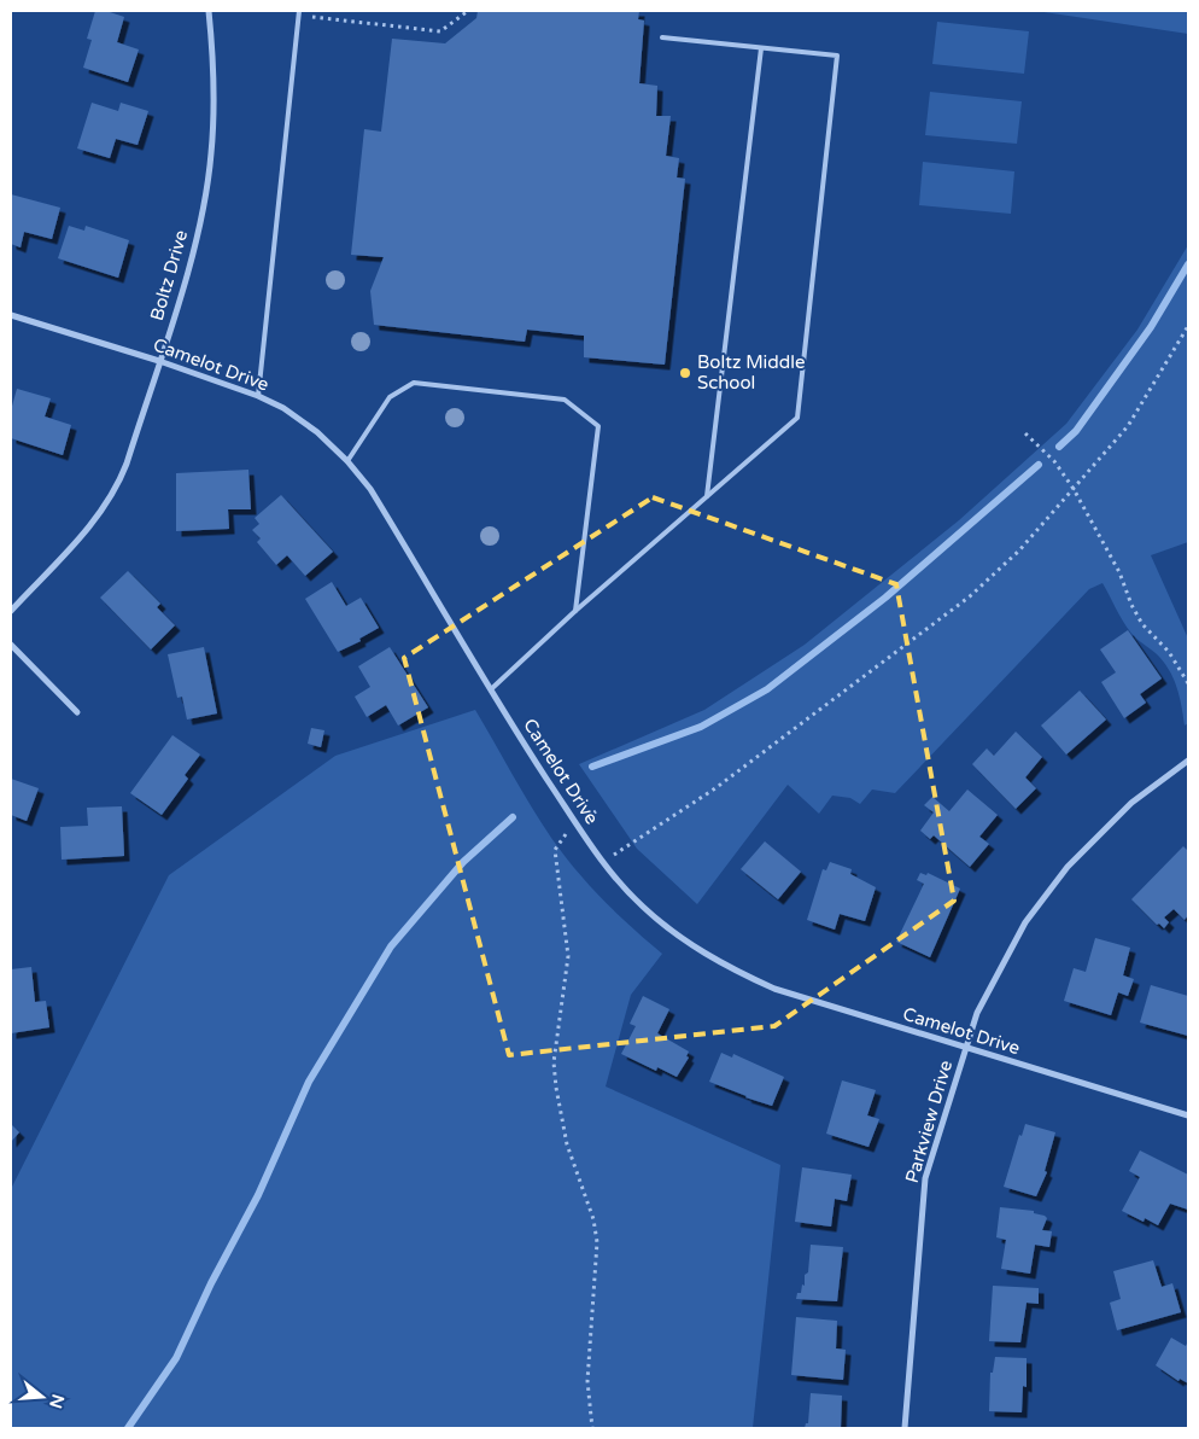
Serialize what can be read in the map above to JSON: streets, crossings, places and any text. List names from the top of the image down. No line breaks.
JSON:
{"streets":{"street":["Boltz Drive","Camelot Drive","Parkview Drive"]},"crossings":[["Boltz Drive","Camelot Drive"],["Camelot Drive","Parkview Drive"]],"places":["Boltz Middle School"],"north":"right"}
